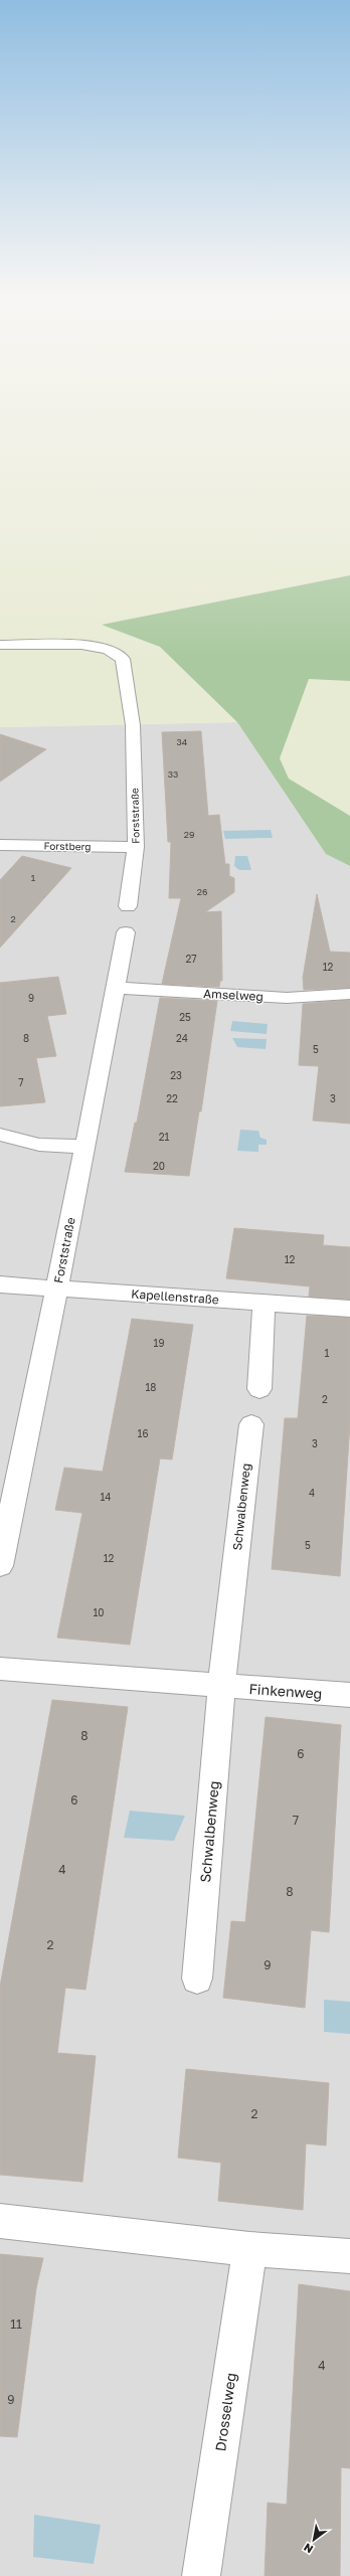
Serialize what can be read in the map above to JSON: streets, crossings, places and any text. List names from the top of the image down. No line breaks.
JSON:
{"streets":{"street":["Forststraße","Forstberg","Amselweg","Kapellenstraße","Schwalbenweg","Finkenweg","Drosselweg"]},"crossings":[["Forststraße","Forstberg"],["Forststraße","Amselweg"],["Forststraße","Kapellenstraße"],["Schwalbenweg","Finkenweg"]],"house_numbers":["34","33","29","1","26","2","27","12","9","25","8","24","5","23","7","22","3","21","20","12","19","1","18","2","16","3","4","14","5","12","10","8","6","6","7","4","8","2","9","2","11","4","9"],"north":"bottom left"}
